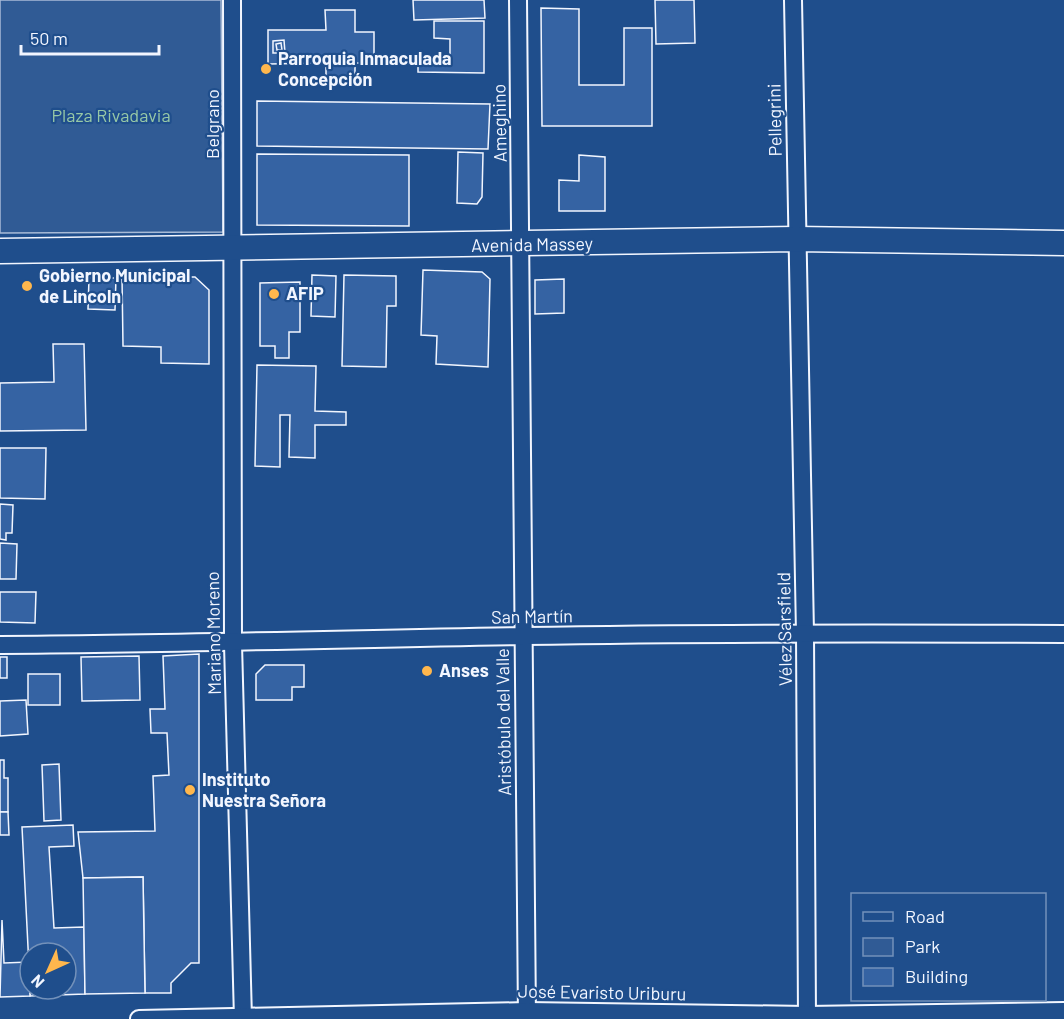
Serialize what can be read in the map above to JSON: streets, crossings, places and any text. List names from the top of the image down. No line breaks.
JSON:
{"streets":{"main road":["Avenida Massey"],"street":["Pellegrini","Ameghino","Belgrano","San Martín","Vélez Sarsfield","Mariano Moreno","Aristóbulo del Valle","José Evaristo Uriburu"]},"crossings":[["Pellegrini","Avenida Massey"],["Pellegrini","Vélez Sarsfield"],["Ameghino","Avenida Massey"],["Ameghino","Aristóbulo del Valle"],["Belgrano","Avenida Massey"],["Belgrano","Mariano Moreno"],["Avenida Massey","Vélez Sarsfield"],["Avenida Massey","Mariano Moreno"],["Avenida Massey","Aristóbulo del Valle"],["San Martín","Vélez Sarsfield"],["San Martín","Mariano Moreno"],["San Martín","Aristóbulo del Valle"],["Vélez Sarsfield","José Evaristo Uriburu"],["Mariano Moreno","José Evaristo Uriburu"],["Aristóbulo del Valle","José Evaristo Uriburu"]],"parks":["Plaza Rivadavia"],"places":["Parroquia Inmaculada Concepción","Gobierno Municipal de Lincoln","AFIP","Anses","Instituto Nuestra Señora"],"legend":["Road","Park","Building"],"scale_bar":"50 m","north":"bottom left"}
